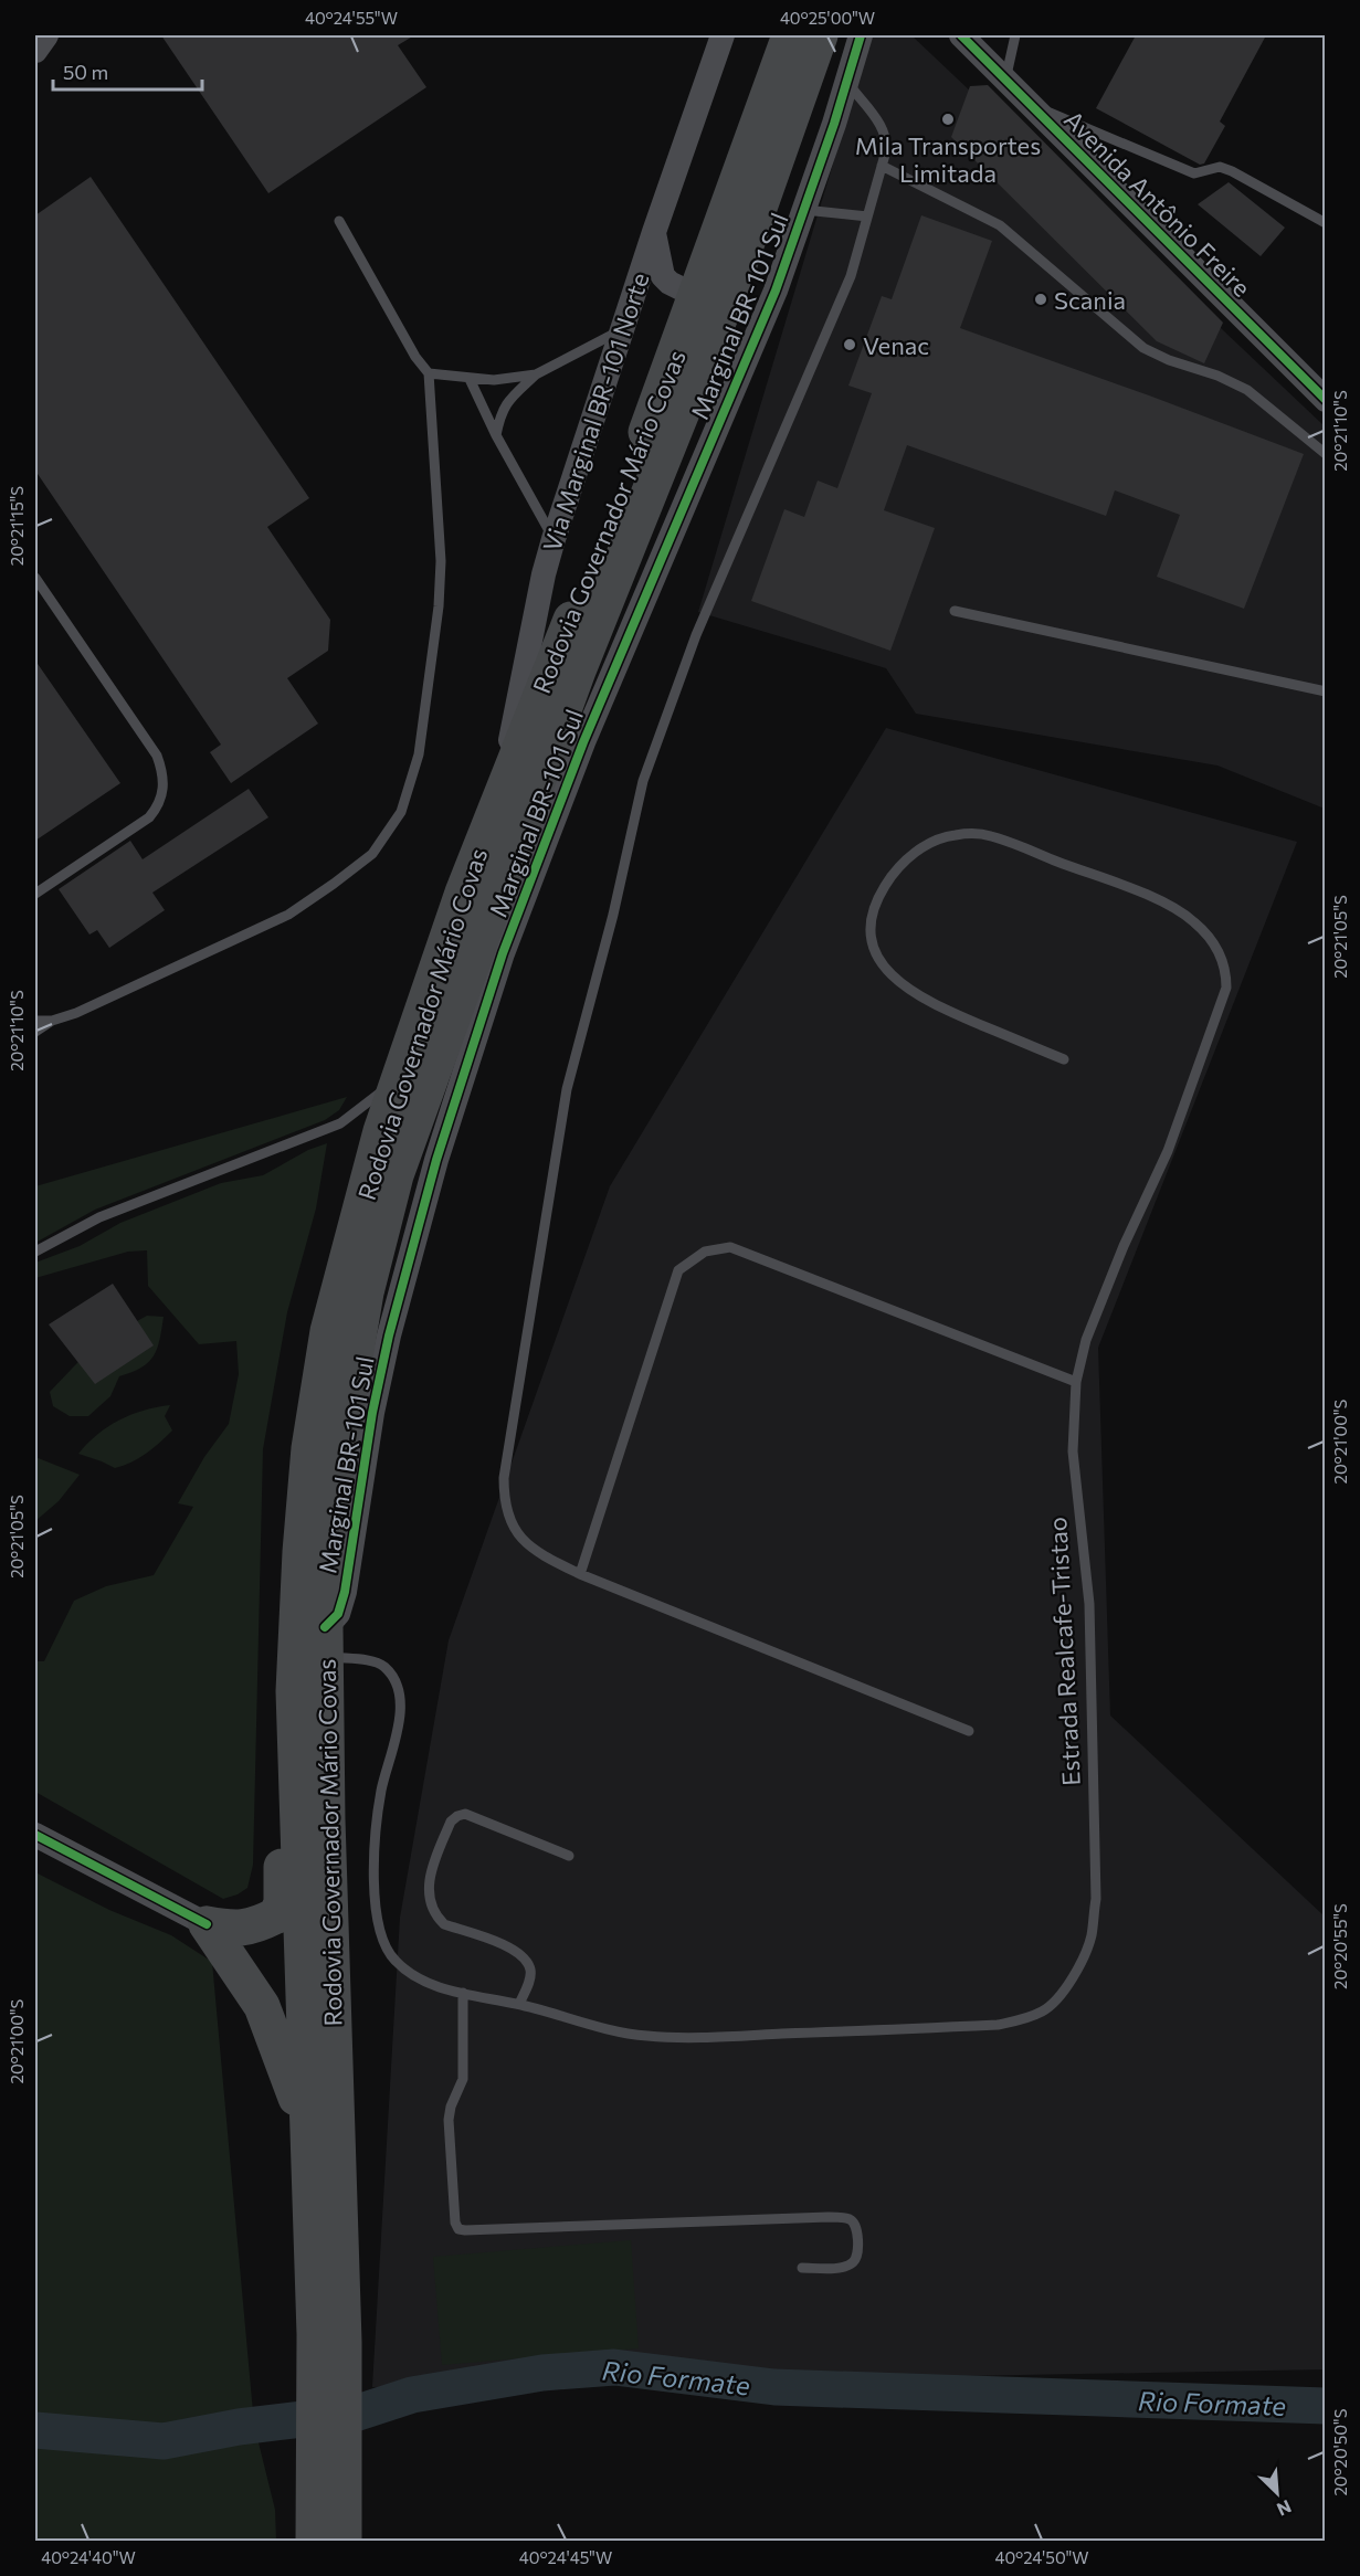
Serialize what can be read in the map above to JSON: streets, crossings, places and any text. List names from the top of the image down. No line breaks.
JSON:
{"streets":{"highway":["Rodovia Governador Mário Covas"],"street":["Avenida Antônio Freire","Marginal BR-101 Sul","Via Marginal BR-101 Norte"],"lane":["Estrada Realcafe-Tristao"]},"crossings":[["Marginal BR-101 Sul","Rodovia Governador Mário Covas"],["Marginal BR-101 Sul","Estrada Realcafe-Tristao"],["Via Marginal BR-101 Norte","Rodovia Governador Mário Covas"],["Rodovia Governador Mário Covas","Estrada Realcafe-Tristao"]],"water":["Rio Formate"],"places":["Mila Transportes Limitada","Scania","Venac"],"scale_bar":"50 m","north":"bottom right","coordinates":["40°24'55\"W","40°25'00\"W","20°21'10\"S","20°21'15\"S","20°21'05\"S","20°21'00\"S","20°20'55\"S","20°20'50\"S","40°24'40\"W","40°24'45\"W","40°24'50\"W"]}
